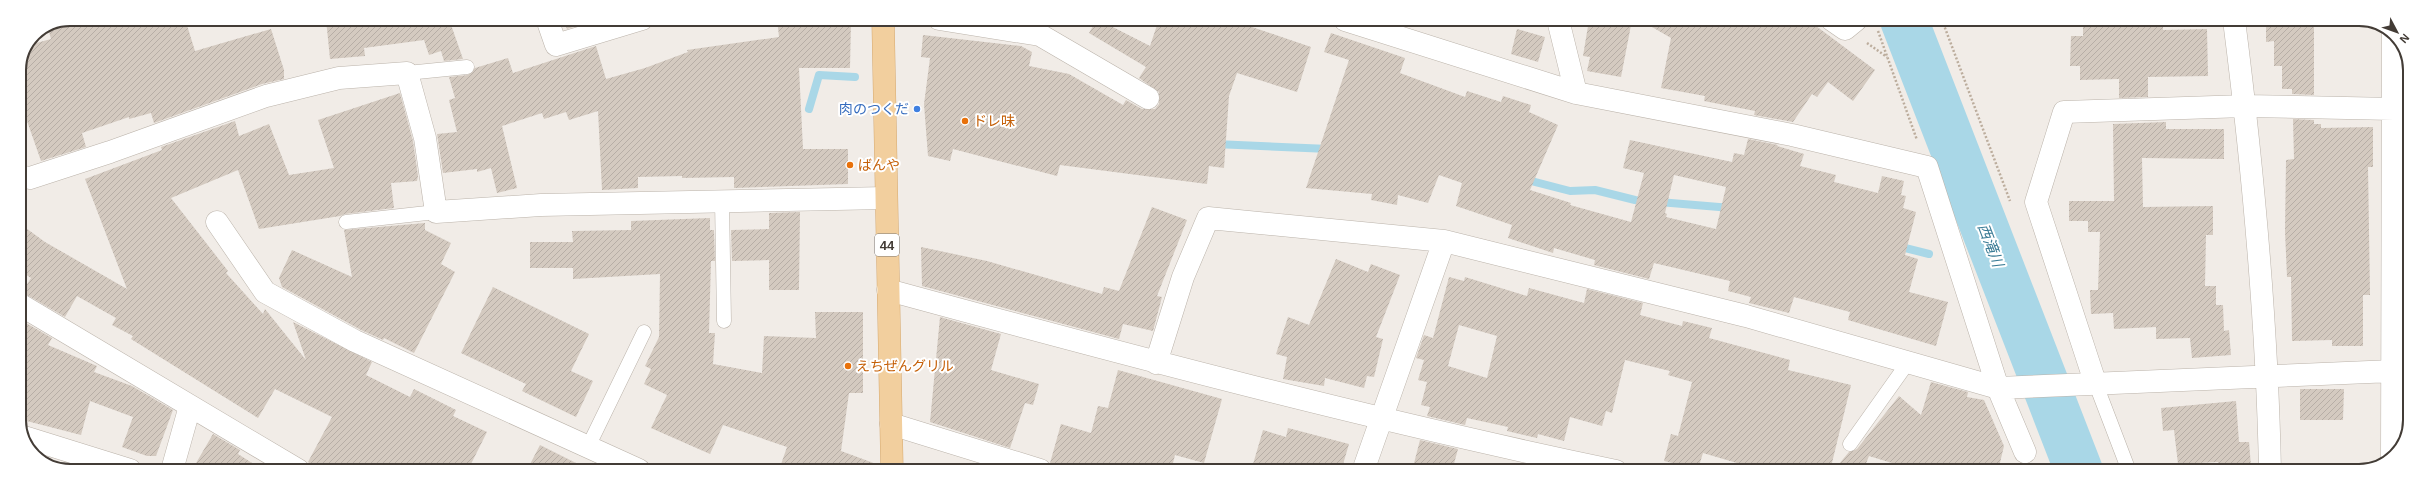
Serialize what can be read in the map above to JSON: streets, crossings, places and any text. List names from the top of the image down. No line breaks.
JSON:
{"streets":{"main road":["44"]},"water":["西滝川"],"places":["肉のつくだ","ドレ味","ばんや","えちぜんグリル"],"north":"bottom right"}
